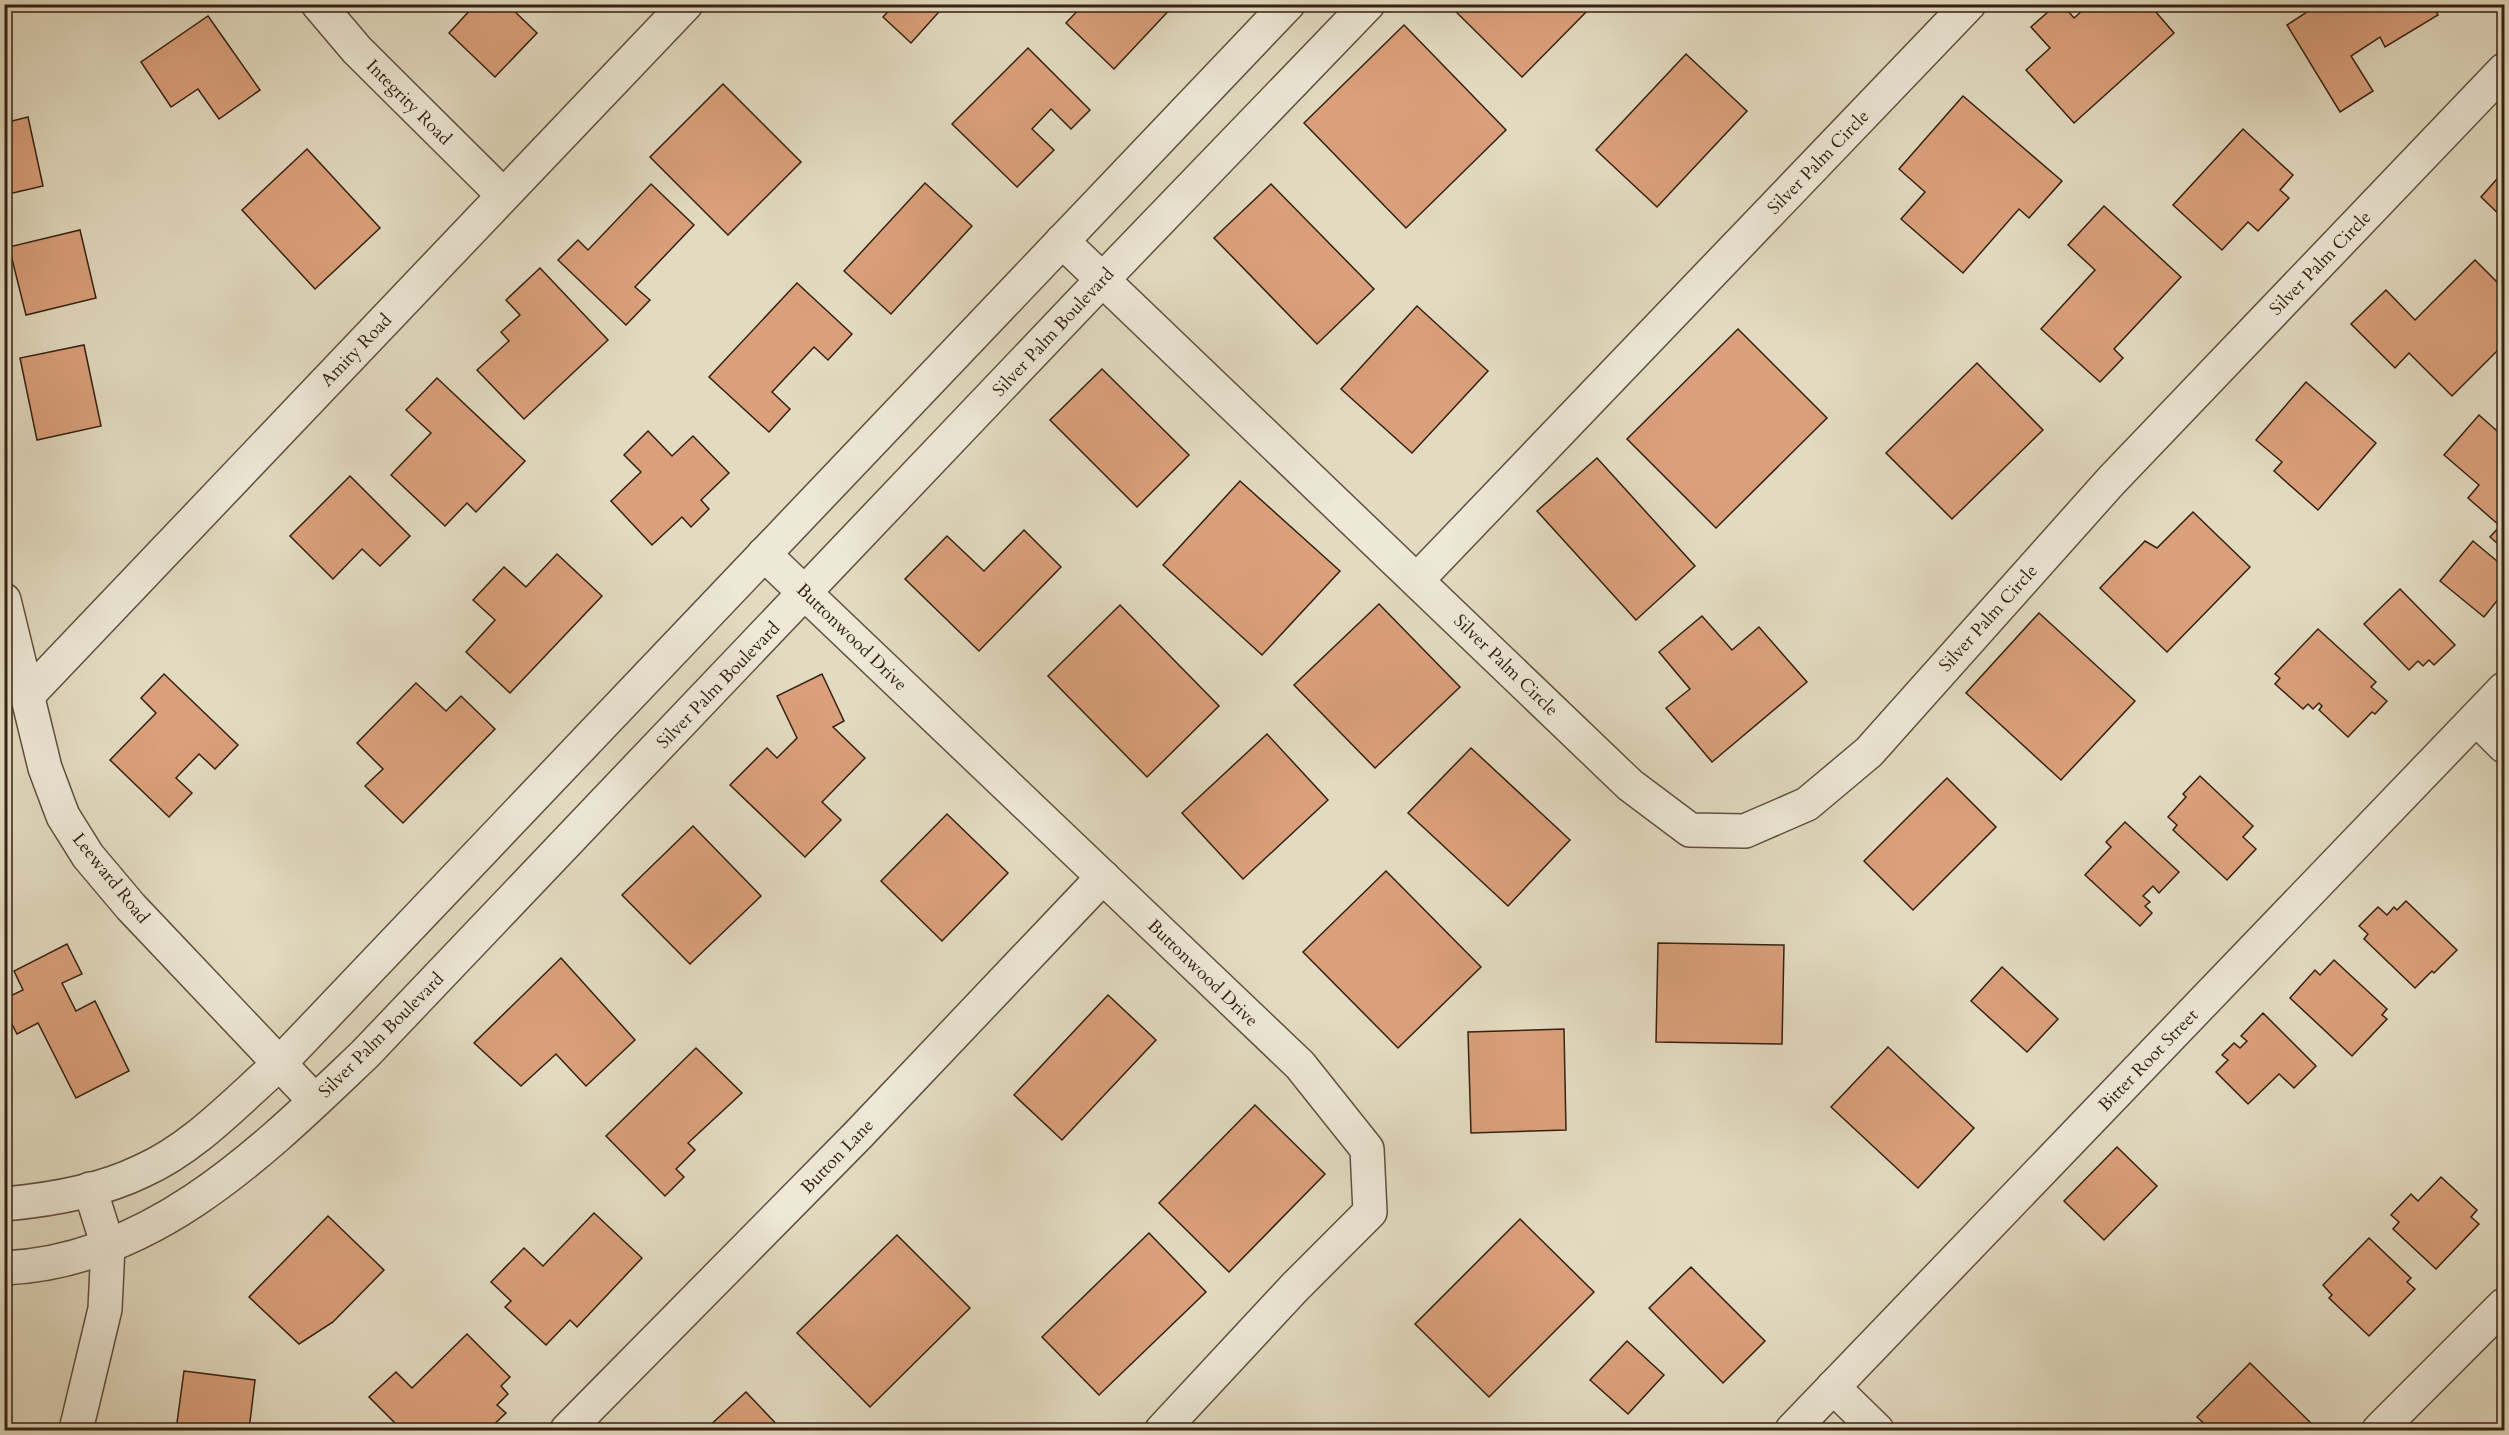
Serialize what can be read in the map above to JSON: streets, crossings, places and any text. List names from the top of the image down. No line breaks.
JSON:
{"streets":{"street":["Integrity Road","Silver Palm Circle","Silver Palm Boulevard","Amity Road","Buttonwood Drive","Leeward Road","Bitter Root Street","Button Lane"]},"crossings":[["Integrity Road","Amity Road"],["Silver Palm Circle","Silver Palm Boulevard"],["Silver Palm Boulevard","Buttonwood Drive"],["Silver Palm Boulevard","Leeward Road"],["Amity Road","Leeward Road"],["Buttonwood Drive","Button Lane"]]}
